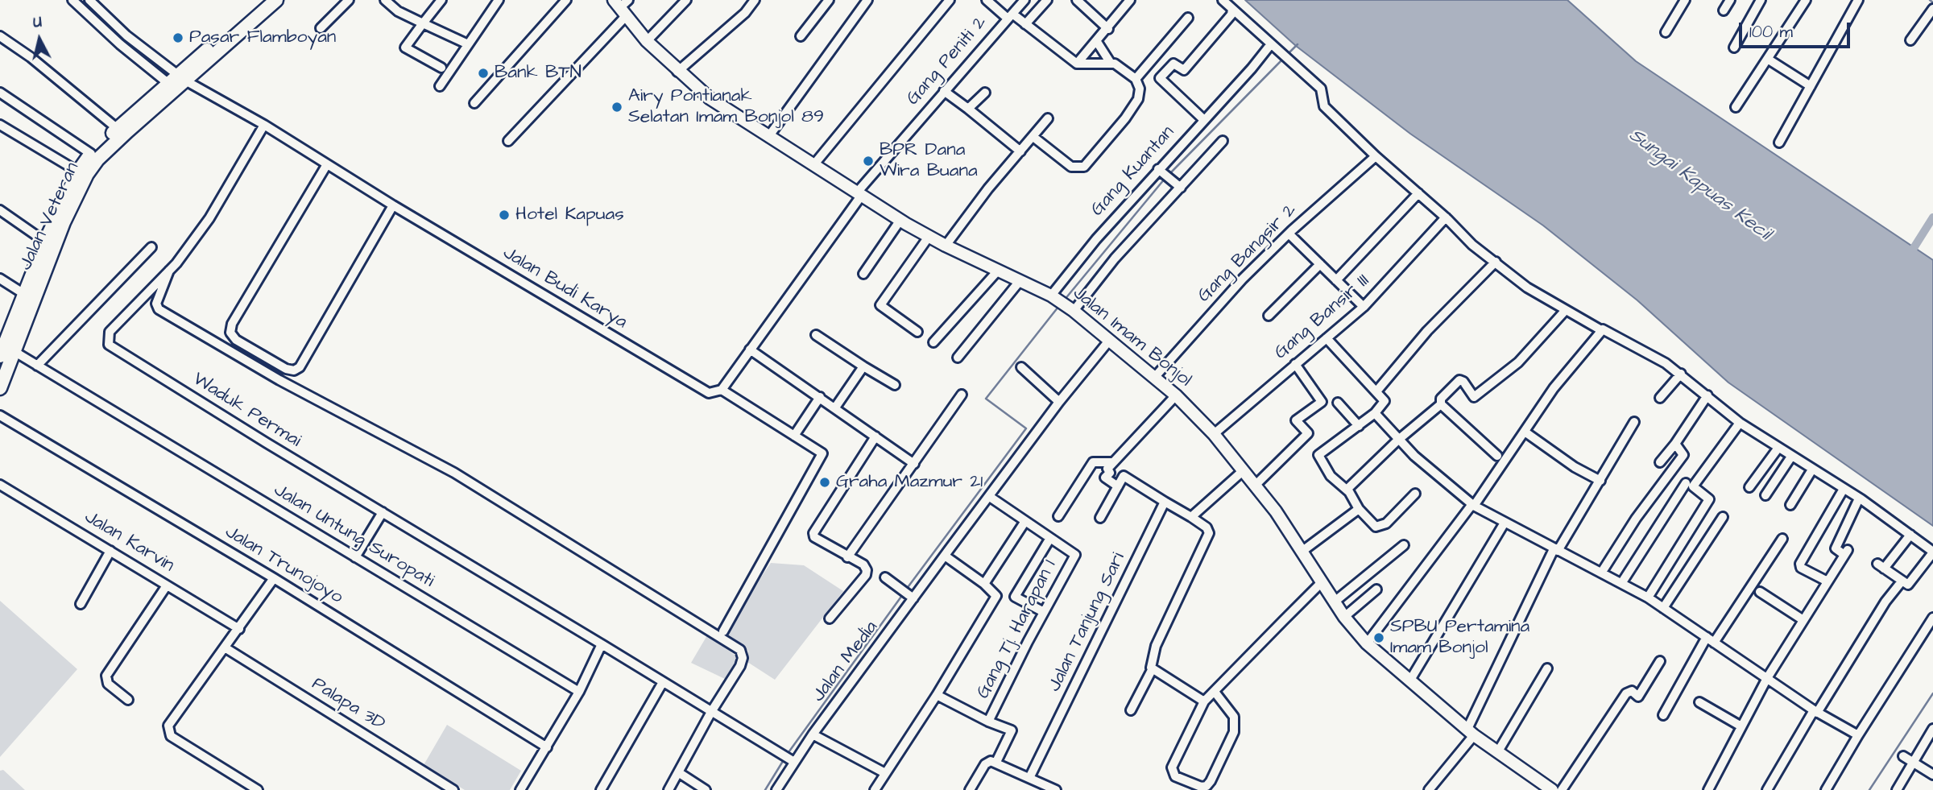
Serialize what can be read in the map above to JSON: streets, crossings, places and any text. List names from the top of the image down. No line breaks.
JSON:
{"streets":{"highway":["Jalan Veteran"],"main road":["Jalan Imam Bonjol"],"street":["Gang Peniti 2","Gang Kuantan","Gang Bangsir 2","Jalan Budi Karya","Gang Bansir III","Waduk Permai","Jalan Untung Suropati","Jalan Karvin","Jalan Trunojoyo","Jalan Tanjung Sari","Gang Tj. Harapan 1","Jalan Media","Palapa 3D"]},"crossings":[["Gang Peniti 2","Jalan Imam Bonjol"],["Gang Kuantan","Jalan Imam Bonjol"],["Jalan Veteran","Jalan Budi Karya"],["Jalan Veteran","Jalan Untung Suropati"],["Gang Bangsir 2","Jalan Imam Bonjol"],["Jalan Budi Karya","Waduk Permai"],["Gang Bansir III","Jalan Imam Bonjol"],["Jalan Imam Bonjol","Jalan Media"],["Waduk Permai","Jalan Media"],["Gang Tj. Harapan 1","Jalan Media"]],"water":["Sungai Kapuas Kecil"],"places":["Pasar Flamboyan","Bank BTN","Airy Pontianak Selatan Imam Bonjol 89","BPR Dana Wira Buana","Hotel Kapuas","Graha Mazmur 21","SPBU Pertamina Imam Bonjol"],"scale_bar":"100 m","north":"top"}
